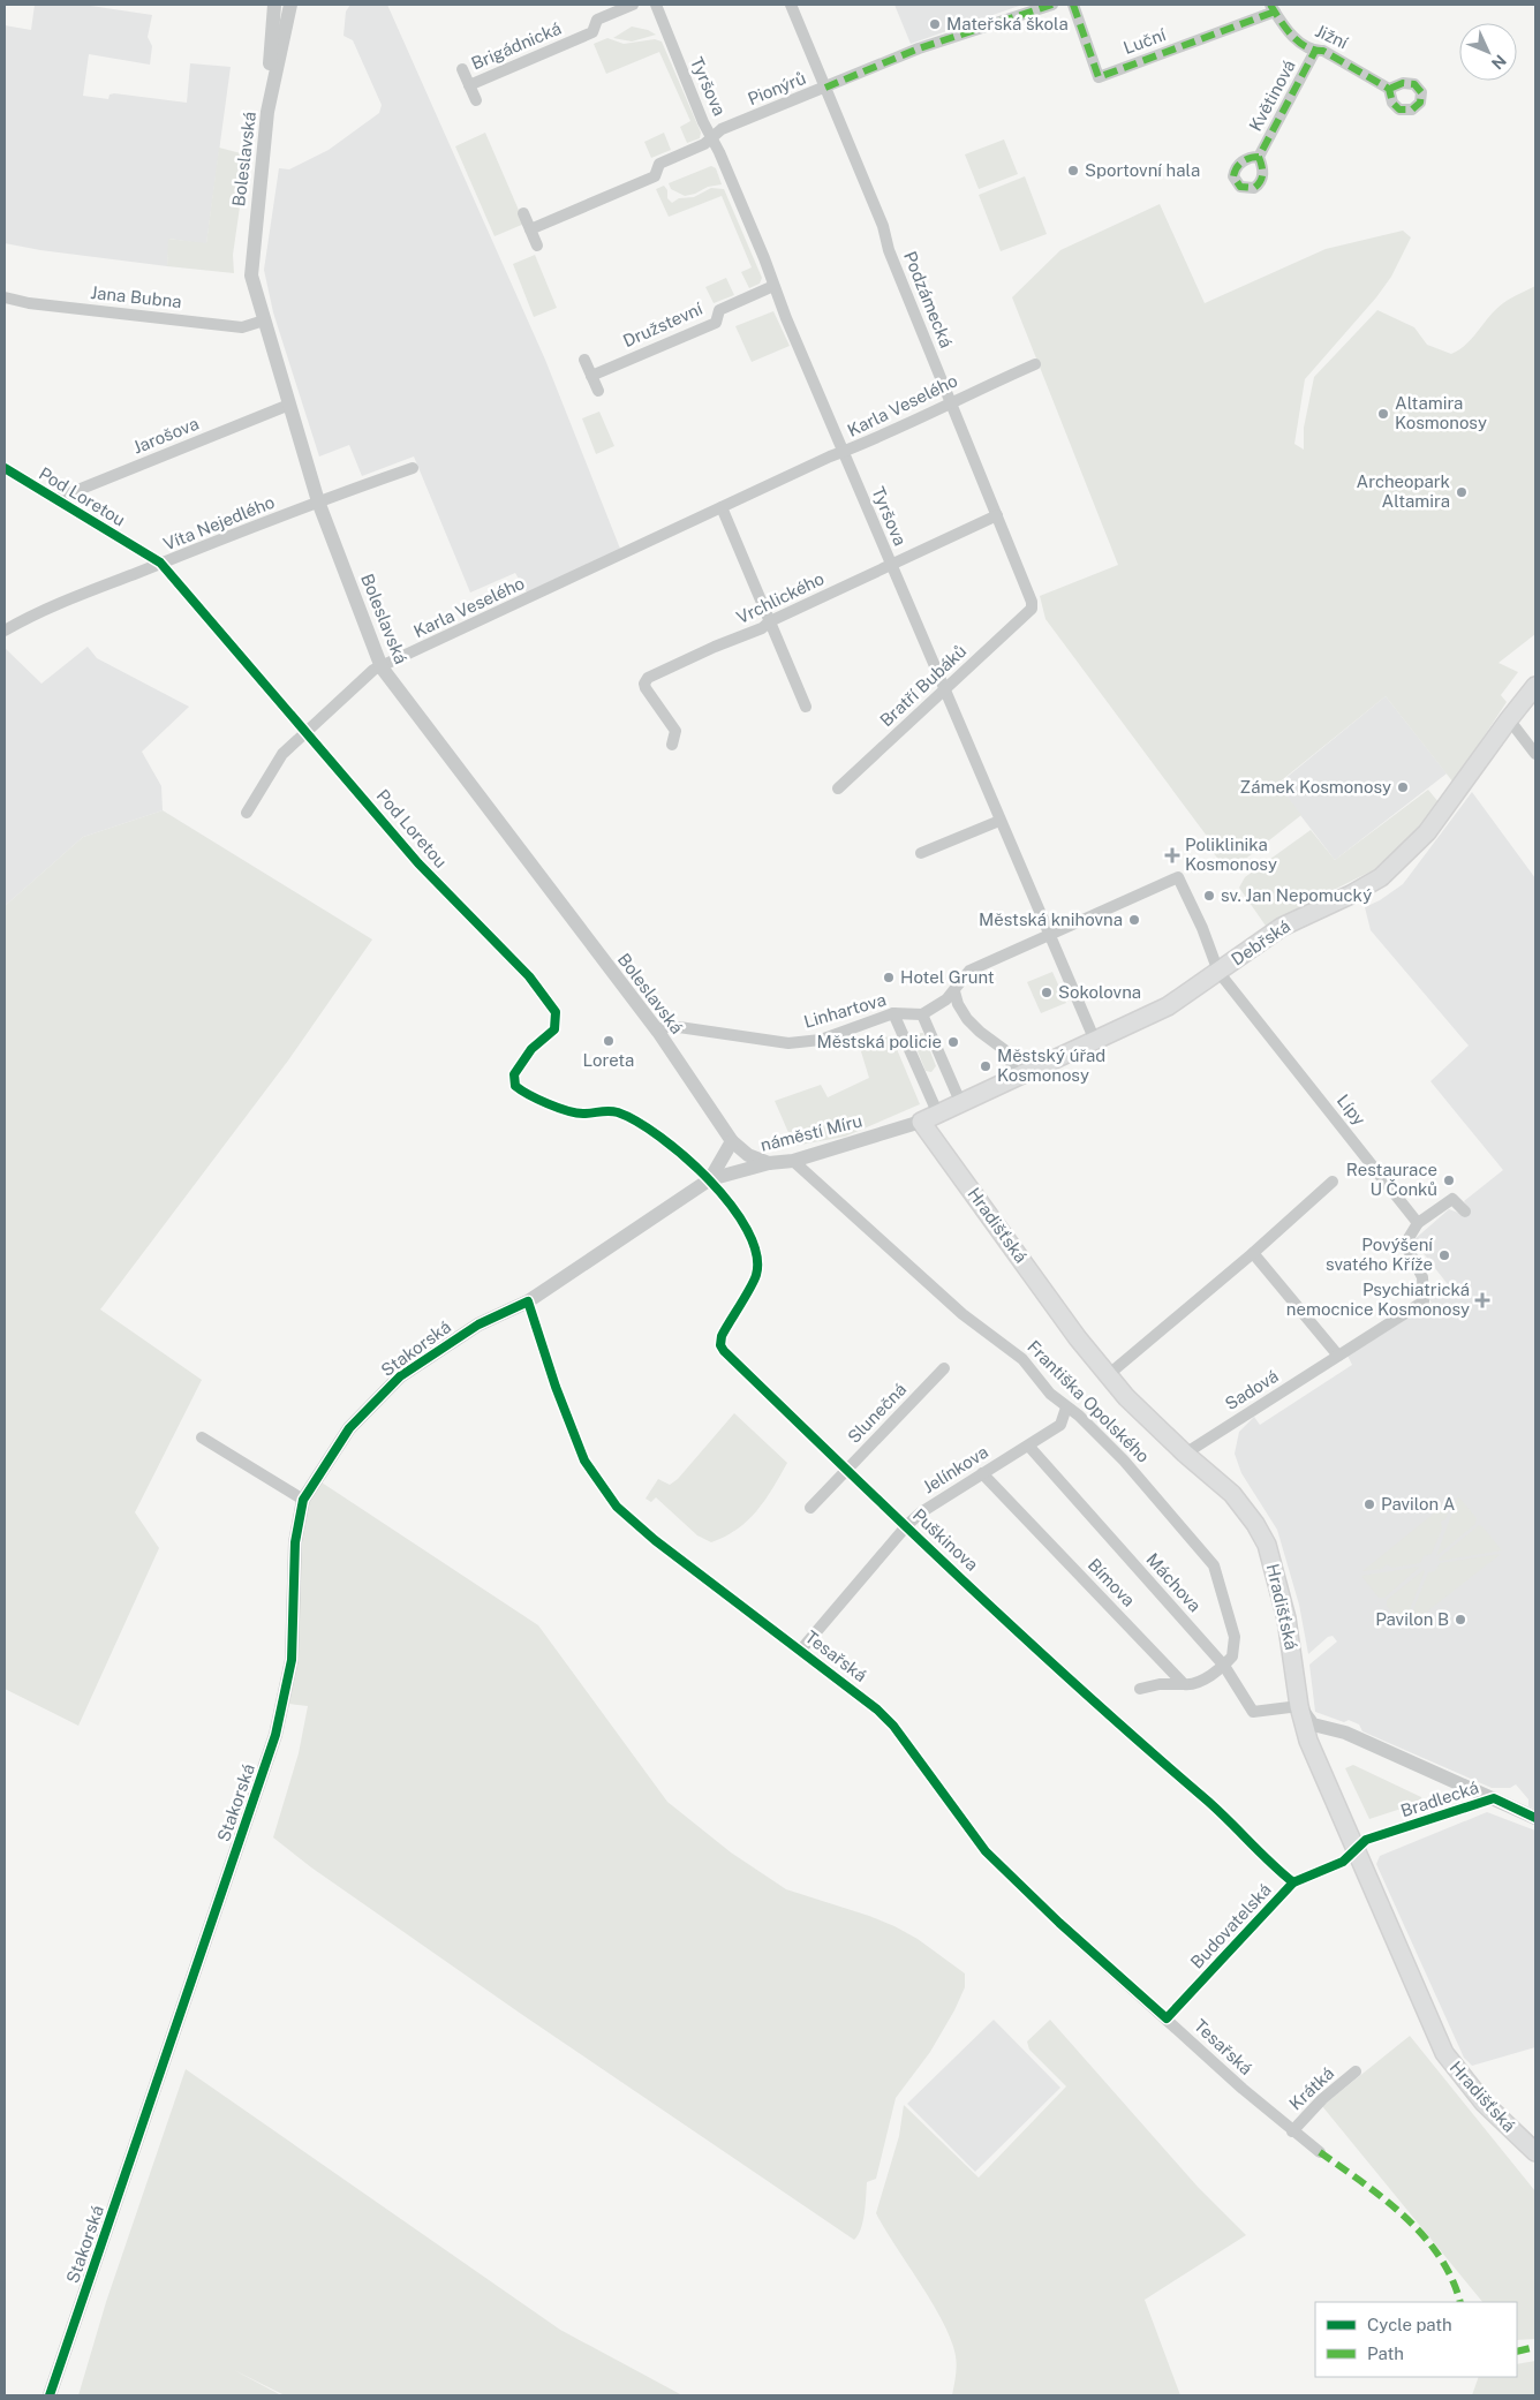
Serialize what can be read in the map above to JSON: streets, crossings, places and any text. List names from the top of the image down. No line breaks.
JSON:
{"streets":{"main road":["Debřská","Hradišťská"],"street":["Jižní","Luční","Brigádnická","Tyršova","Pionýrů","Květinová","Boleslavská","Jana Bubna","Podzámecká","Družstevní","Karla Veselého","Jarošova","Pod Loretou","Víta Nejedlého","Vrchlického","Bratří Bubáků","Linhartova","Lípy","náměstí Míru","Stakorská","Sadová","Františka Opolského","Slunečná","Jelínkova","Puškinova","Bímova","Máchova","Tesařská","Bradlecká","Budovatelská","Krátká"]},"crossings":[["Jižní","Luční"],["Jižní","Květinová"],["Tyršova","Pionýrů"],["Tyršova","Družstevní"],["Tyršova","Karla Veselého"],["Tyršova","Vrchlického"],["Tyršova","Bratří Bubáků"],["Tyršova","Debřská"],["Pionýrů","Podzámecká"],["Boleslavská","Jana Bubna"],["Boleslavská","Karla Veselého"],["Boleslavská","Jarošova"],["Boleslavská","Víta Nejedlého"],["Boleslavská","Linhartova"],["Boleslavská","náměstí Míru"],["Podzámecká","Karla Veselého"],["Podzámecká","Vrchlického"],["Podzámecká","Bratří Bubáků"],["Karla Veselého","Pod Loretou"],["Jarošova","Pod Loretou"],["Pod Loretou","Víta Nejedlého"],["Pod Loretou","náměstí Míru"],["Pod Loretou","Stakorská"],["Pod Loretou","Puškinova"],["Debřská","Lípy"],["Debřská","náměstí Míru"],["Debřská","Hradišťská"],["Lípy","Sadová"],["náměstí Míru","Hradišťská"],["náměstí Míru","Stakorská"],["náměstí Míru","Františka Opolského"],["náměstí Míru","Puškinova"],["Hradišťská","Sadová"],["Hradišťská","Máchova"],["Hradišťská","Bradlecká"],["Hradišťská","Budovatelská"],["Stakorská","Puškinova"],["Stakorská","Tesařská"],["Františka Opolského","Jelínkova"],["Františka Opolského","Máchova"],["Slunečná","Puškinova"],["Jelínkova","Puškinova"],["Jelínkova","Bímova"],["Jelínkova","Máchova"],["Jelínkova","Tesařská"],["Puškinova","Budovatelská"],["Máchova","Bradlecká"],["Tesařská","Budovatelská"],["Tesařská","Krátká"],["Bradlecká","Budovatelská"]],"places":{"other":["Mateřská škola","Sportovní hala","Altamira Kosmonosy","Archeopark Altamira","Zámek Kosmonosy","sv. Jan Nepomucký","Městská knihovna","Hotel Grunt","Sokolovna","Loreta","Městská policie","Městský úřad Kosmonosy","Restaurace U Čonků","Povýšení svatého Kříže","Pavilon A","Pavilon B"],"health":["Poliklinika Kosmonosy","Psychiatrická nemocnice Kosmonosy"]},"legend":["Cycle path","Path"],"north":"bottom right"}
